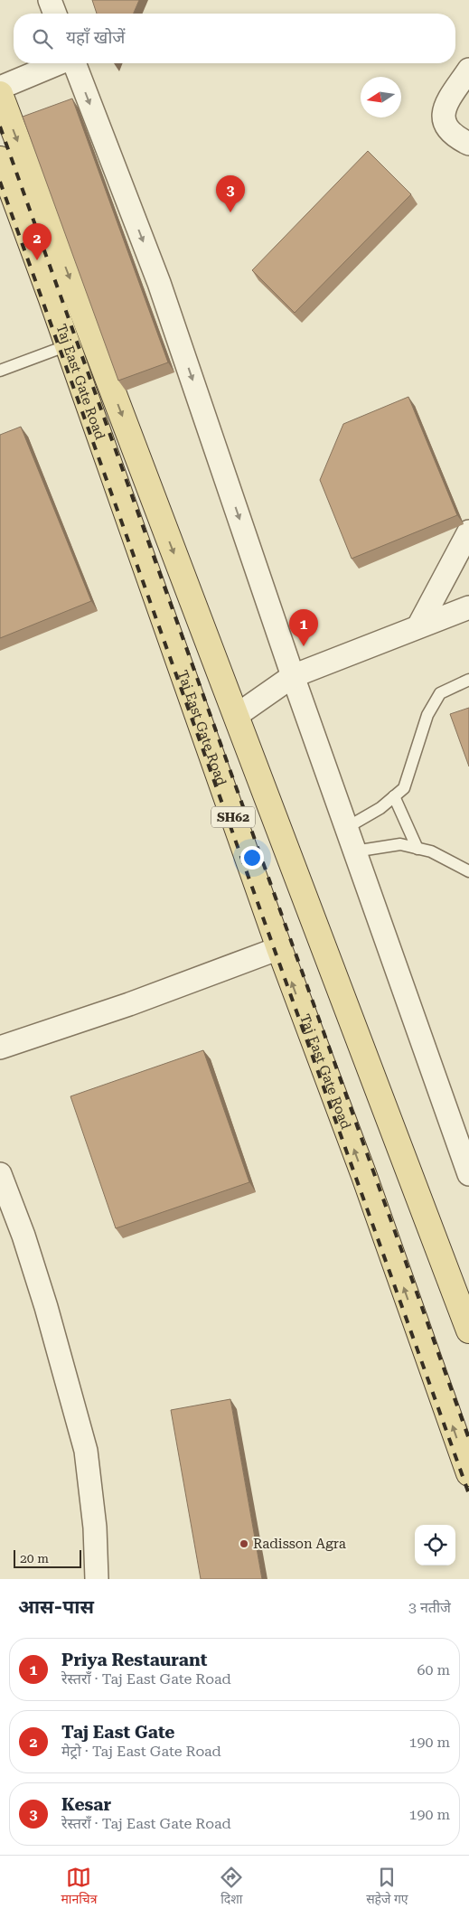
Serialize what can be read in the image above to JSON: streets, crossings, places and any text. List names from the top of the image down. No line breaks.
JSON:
{"streets":{"main road":["Taj East Gate Road","SH62"]},"places":["Radisson Agra"],"scale_bar":"20 m","north":"left","page":{"search":"यहाँ खोजें","pins":["3","2","1"],"scale":"20 m","heading":["आस-पास","3 नतीजे"],"list":[{"mark":"1","name":"Priya Restaurant","note":"रेस्तराँ · Taj East Gate Road","value":"60 m"},{"mark":"2","name":"Taj East Gate","note":"मेट्रो · Taj East Gate Road","value":"190 m"},{"mark":"3","name":"Kesar","note":"रेस्तराँ · Taj East Gate Road","value":"190 m"}],"nav":["मानचित्र","दिशा","सहेजे गए"]}}
